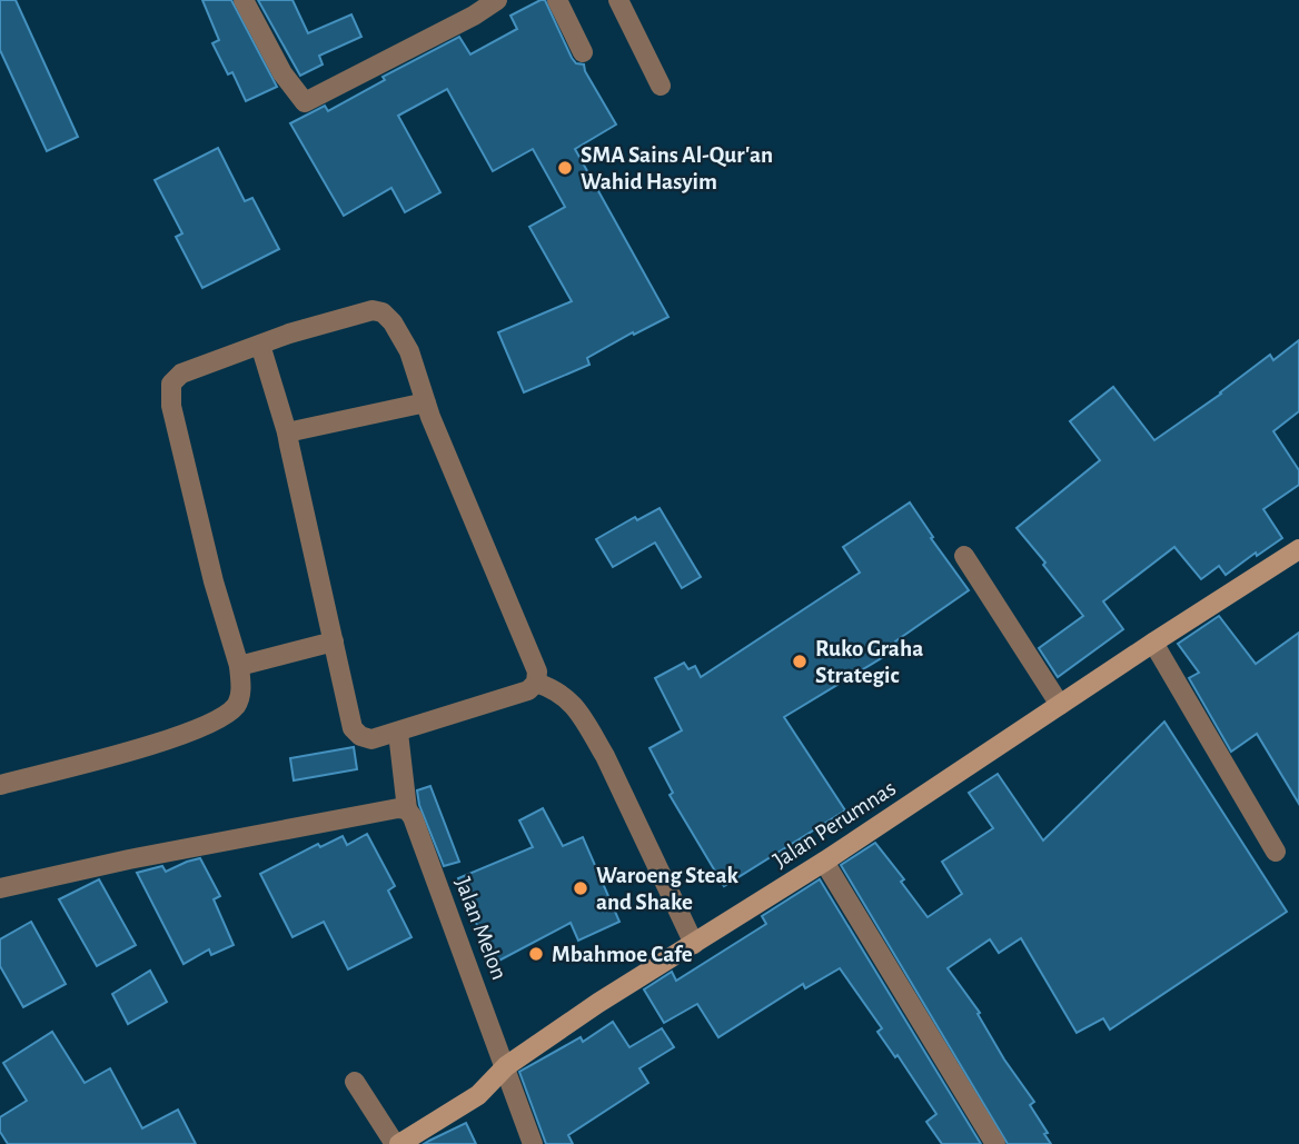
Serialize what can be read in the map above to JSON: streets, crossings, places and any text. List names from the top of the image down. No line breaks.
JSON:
{"streets":{"street":["Jalan Perumnas","Jalan Melon"]},"crossings":[["Jalan Perumnas","Jalan Melon"]],"places":["SMA Sains Al-Qur'an Wahid Hasyim","Ruko Graha Strategic","Waroeng Steak and Shake","Mbahmoe Cafe"]}
